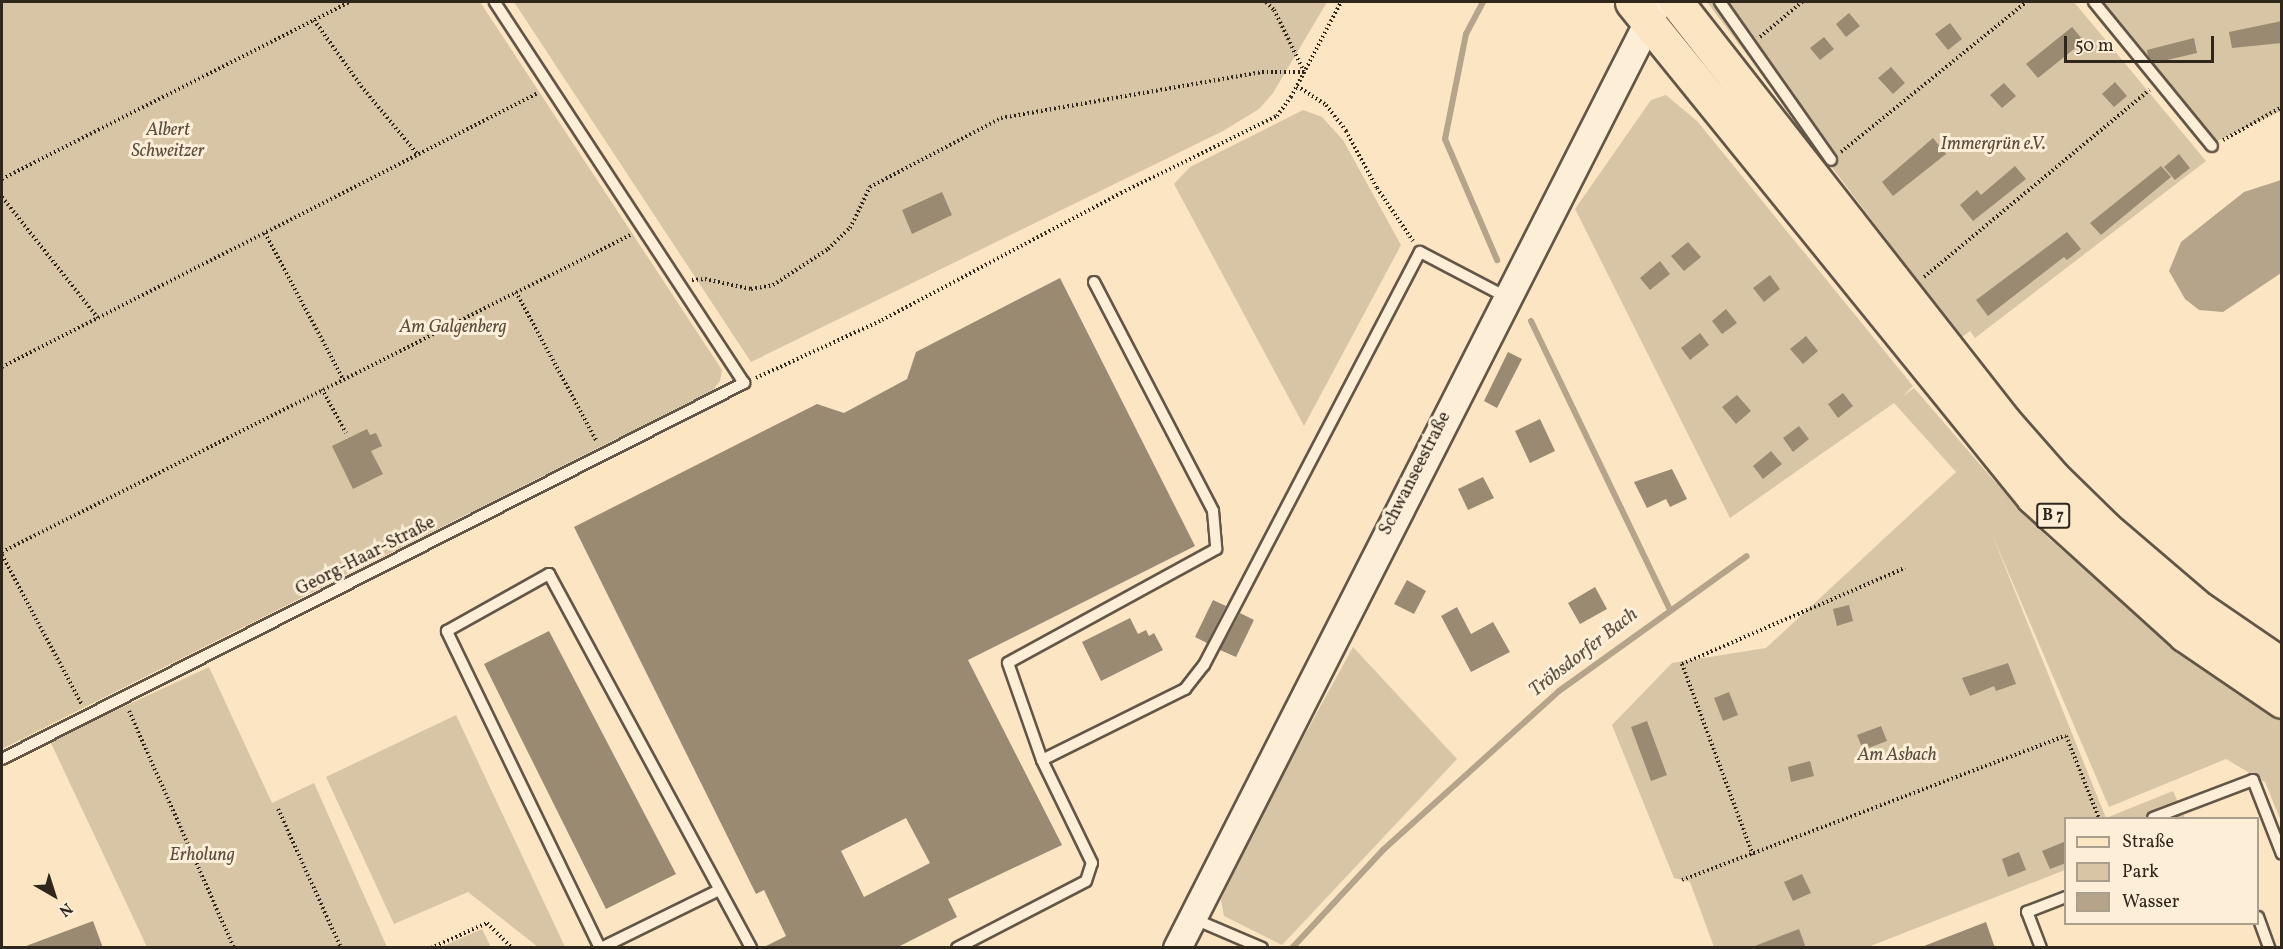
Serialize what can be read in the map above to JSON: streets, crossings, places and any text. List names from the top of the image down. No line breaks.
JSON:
{"streets":{"main road":["B 7"],"street":["Schwanseestraße"],"lane":["Georg-Haar-Straße"]},"crossings":[["Schwanseestraße","B 7"]],"water":["Tröbsdorfer Bach"],"parks":["Albert Schweitzer","Immergrün e.V.","Am Galgenberg","Am Asbach","Erholung"],"legend":["Straße","Park","Wasser"],"scale_bar":"50 m","north":"bottom right"}
